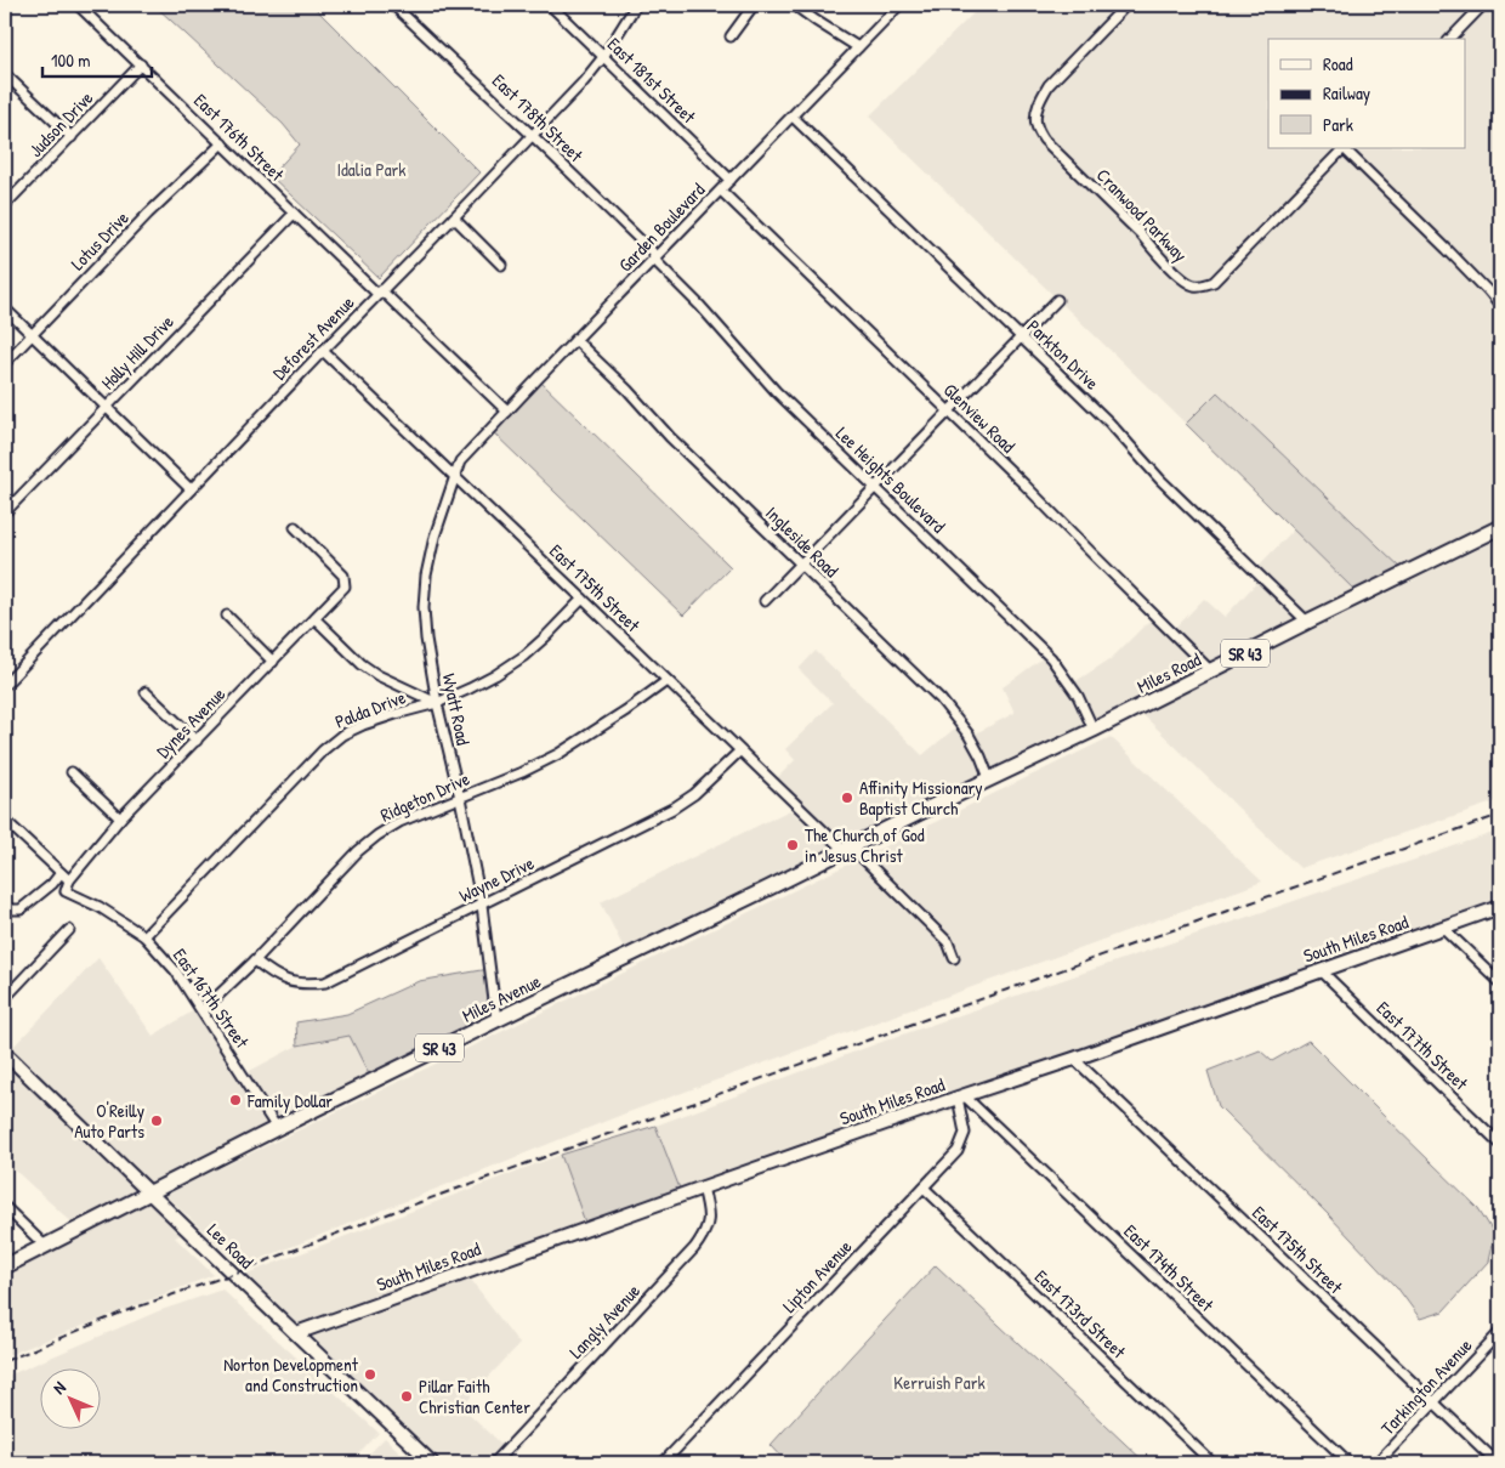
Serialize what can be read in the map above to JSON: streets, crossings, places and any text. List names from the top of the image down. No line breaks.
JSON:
{"streets":{"main road":["SR 43","Miles Road","Miles Avenue"],"street":["East 181st Street","East 178th Street","Judson Drive","East 176th Street","Cranwood Parkway","Garden Boulevard","Lotus Drive","Deforest Avenue","Holly Hill Drive","Parkton Drive","Glenview Road","Lee Heights Boulevard","Ingleside Road","East 175th Street","Palda Drive","Wyatt Road","Dynes Avenue","Ridgeton Drive","Wayne Drive","South Miles Road","East 167th Street","East 177th Street","Lee Road","East 174th Street","Lipton Avenue","East 173rd Street","Langly Avenue","Tarkington Avenue"]},"crossings":[["East 181st Street","Garden Boulevard"],["East 181st Street","Deforest Avenue"],["East 178th Street","Garden Boulevard"],["East 178th Street","Deforest Avenue"],["East 178th Street","Lee Heights Boulevard"],["Judson Drive","East 176th Street"],["East 176th Street","Garden Boulevard"],["East 176th Street","Lotus Drive"],["East 176th Street","Deforest Avenue"],["East 176th Street","Holly Hill Drive"],["Garden Boulevard","Parkton Drive"],["Garden Boulevard","Glenview Road"],["Garden Boulevard","Lee Heights Boulevard"],["Garden Boulevard","Ingleside Road"],["Garden Boulevard","East 175th Street"],["Garden Boulevard","Wyatt Road"],["Deforest Avenue","East 175th Street"],["Parkton Drive","Miles Road"],["Glenview Road","Miles Road"],["Lee Heights Boulevard","Miles Road"],["Ingleside Road","Miles Road"],["East 175th Street","Palda Drive"],["East 175th Street","Wyatt Road"],["East 175th Street","Ridgeton Drive"],["East 175th Street","Wayne Drive"],["East 175th Street","South Miles Road"],["East 175th Street","Miles Avenue"],["East 175th Street","Tarkington Avenue"],["Miles Road","Miles Avenue"],["Palda Drive","Wyatt Road"],["Palda Drive","East 167th Street"],["Wyatt Road","Ridgeton Drive"],["Wyatt Road","Wayne Drive"],["Wyatt Road","Miles Avenue"],["Dynes Avenue","East 167th Street"],["Ridgeton Drive","Wayne Drive"],["Ridgeton Drive","East 167th Street"],["South Miles Road","East 177th Street"],["South Miles Road","Lee Road"],["South Miles Road","East 174th Street"],["South Miles Road","Lipton Avenue"],["South Miles Road","Langly Avenue"],["East 167th Street","Miles Avenue"],["Miles Avenue","Lee Road"],["East 174th Street","Lipton Avenue"],["Lipton Avenue","East 173rd Street"]],"parks":["Idalia Park","Kerruish Park"],"places":["Affinity Missionary Baptist Church","The Church of God in Jesus Christ","Family Dollar","O'Reilly Auto Parts","Norton Development and Construction","Pillar Faith Christian Center"],"legend":["Road","Railway","Park"],"scale_bar":"100 m","north":"top left"}
